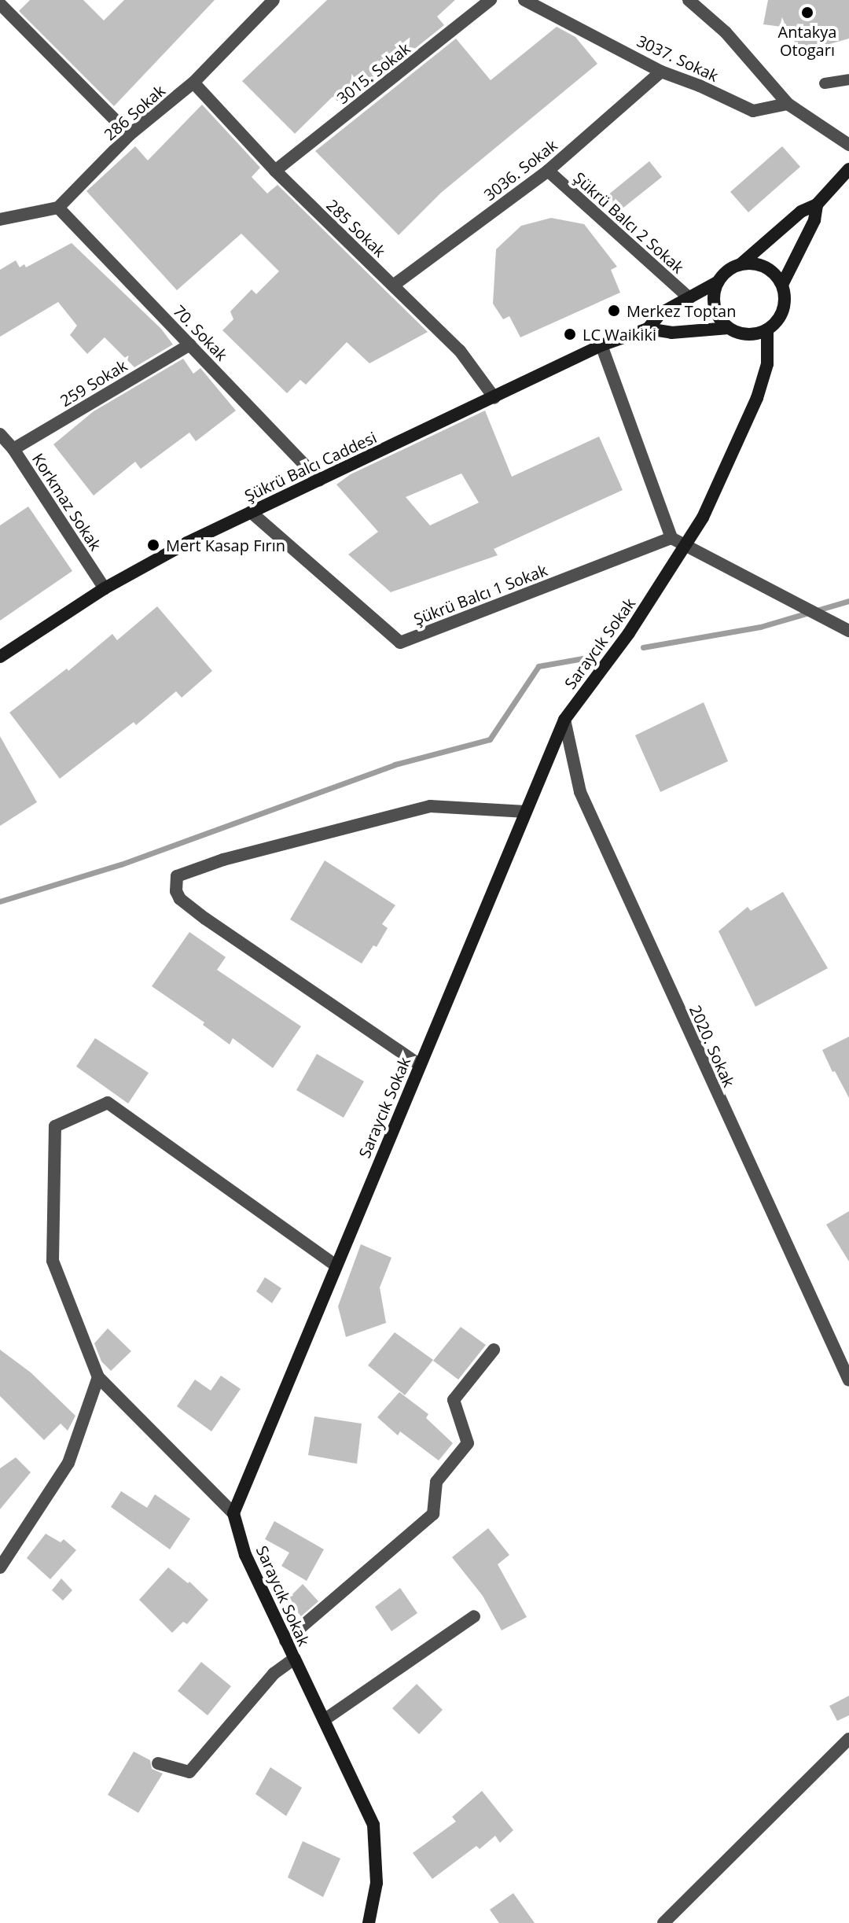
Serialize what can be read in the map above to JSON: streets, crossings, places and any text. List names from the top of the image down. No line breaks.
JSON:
{"streets":{"street":["3037. Sokak","3015. Sokak","286 Sokak","3036. Sokak","Şükrü Balcı 2 Sokak","285 Sokak","70. Sokak","259 Sokak","Şükrü Balcı Caddesi","Korkmaz Sokak","Şükrü Balcı 1 Sokak","Saraycık Sokak","2020. Sokak"]},"crossings":[["3037. Sokak","3036. Sokak"],["3015. Sokak","285 Sokak"],["286 Sokak","285 Sokak"],["286 Sokak","70. Sokak"],["3036. Sokak","Şükrü Balcı 2 Sokak"],["3036. Sokak","285 Sokak"],["Şükrü Balcı 2 Sokak","Şükrü Balcı Caddesi"],["285 Sokak","Şükrü Balcı Caddesi"],["70. Sokak","259 Sokak"],["70. Sokak","Şükrü Balcı Caddesi"],["259 Sokak","Korkmaz Sokak"],["Şükrü Balcı Caddesi","Korkmaz Sokak"],["Şükrü Balcı Caddesi","Şükrü Balcı 1 Sokak"],["Şükrü Balcı Caddesi","Saraycık Sokak"],["Saraycık Sokak","2020. Sokak"]],"places":["Antakya Otogarı","Merkez Toptan","LC Waikiki","Mert Kasap Fırın"]}
